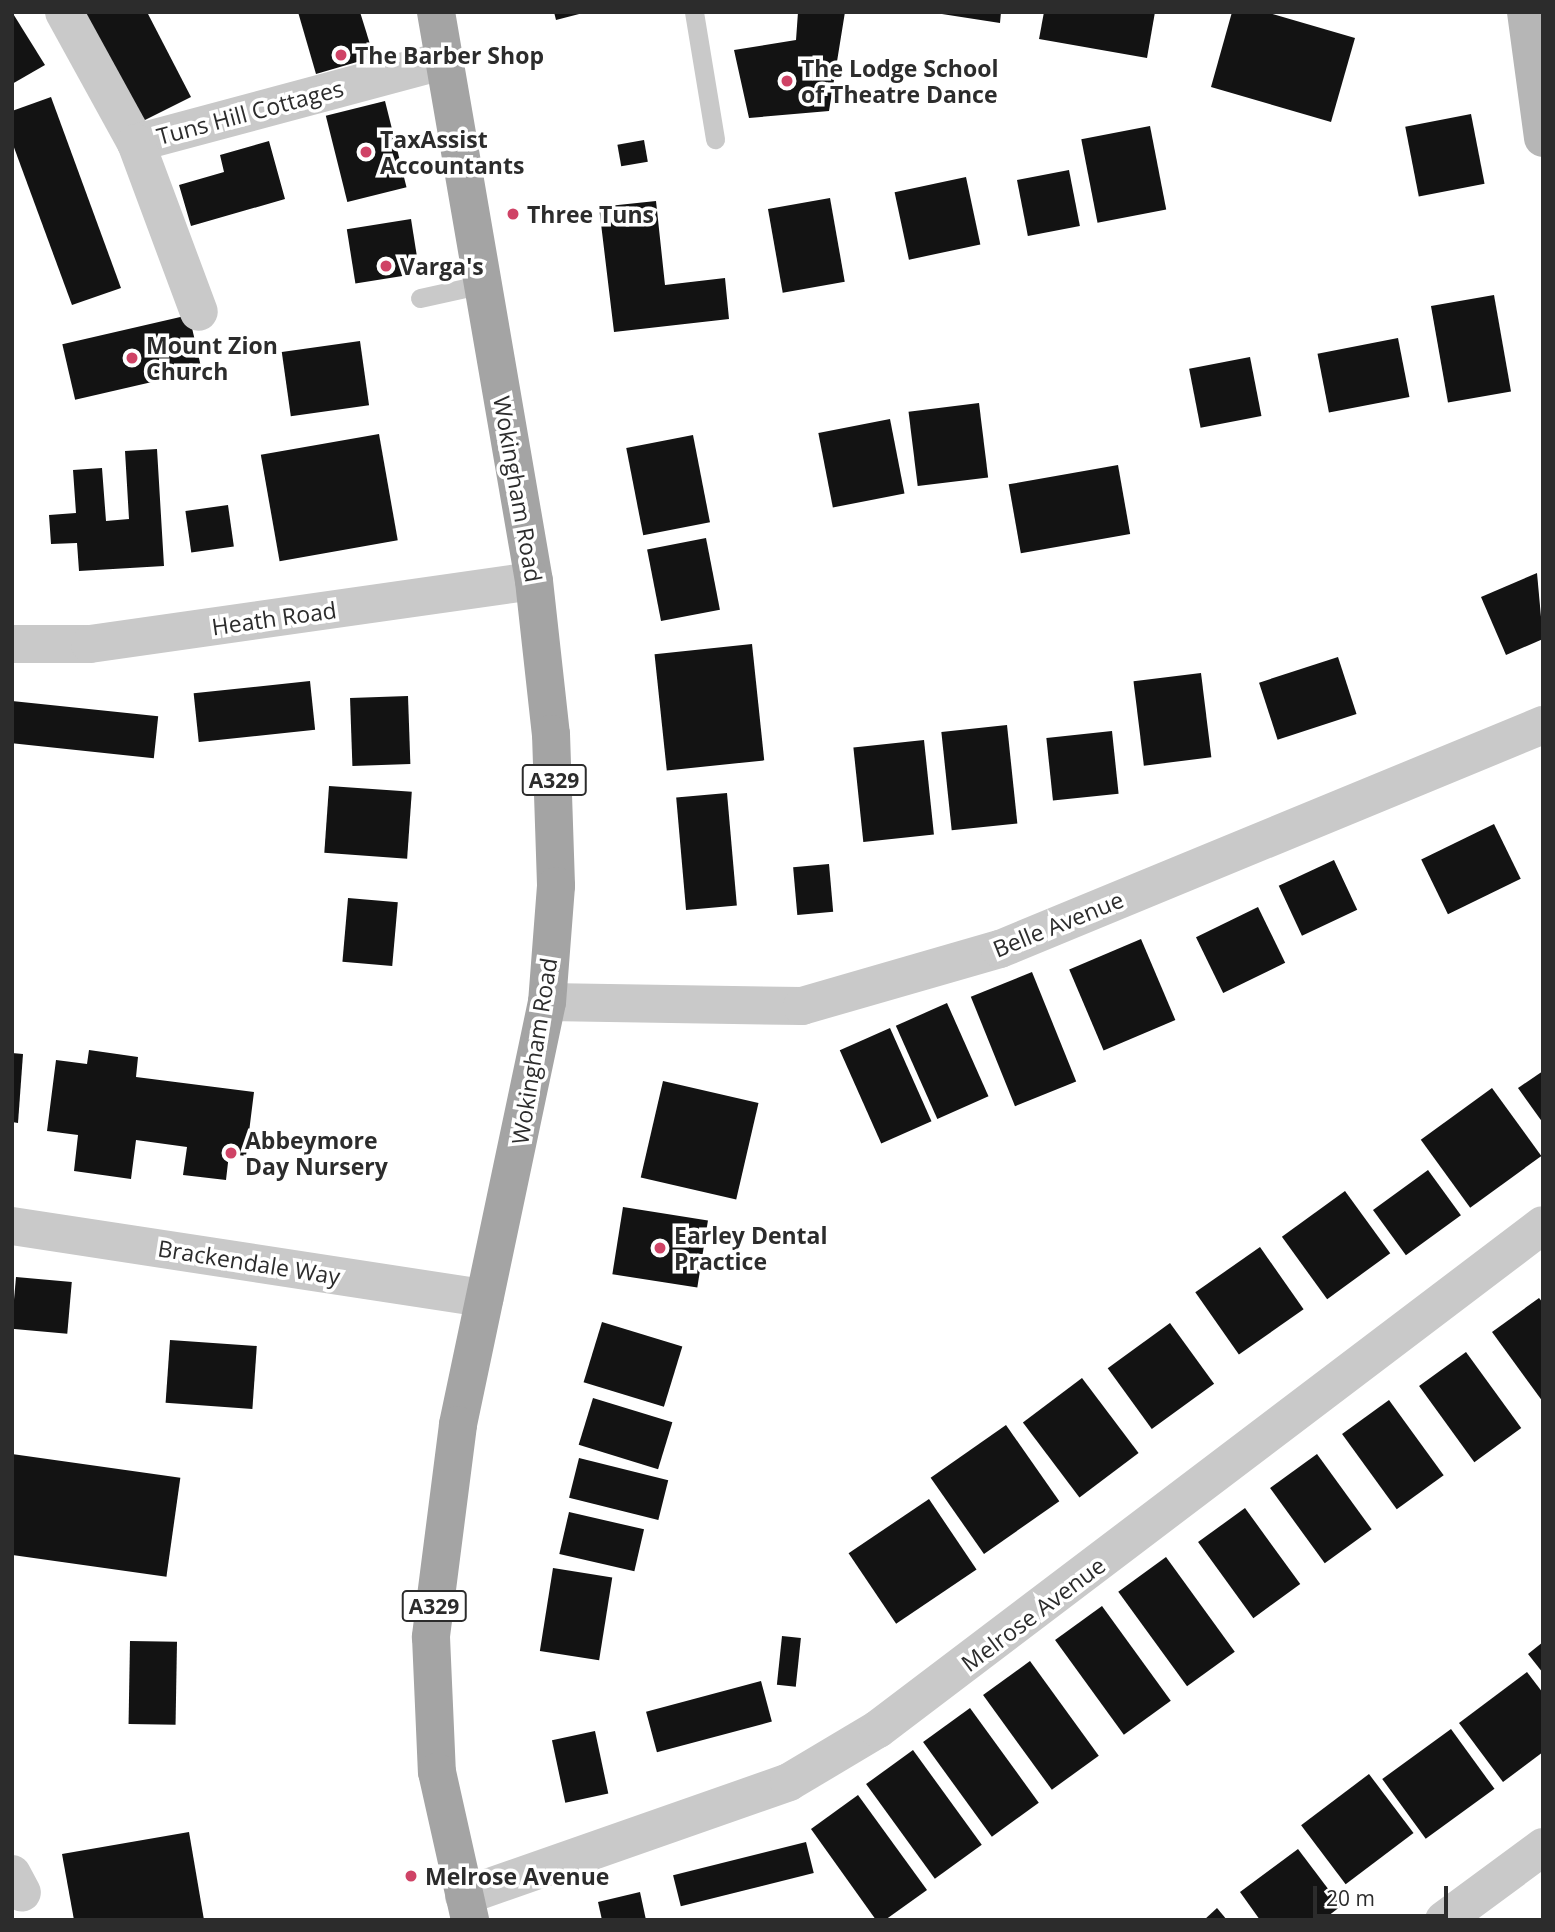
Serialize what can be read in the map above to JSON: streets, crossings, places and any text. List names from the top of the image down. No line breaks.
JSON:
{"streets":{"main road":["Wokingham Road","A329"],"street":["Tuns Hill Cottages","Heath Road","Belle Avenue","Brackendale Way","Melrose Avenue"]},"crossings":[["Tuns Hill Cottages","Wokingham Road"],["Wokingham Road","Heath Road"],["Wokingham Road","Belle Avenue"],["Wokingham Road","Brackendale Way"],["Wokingham Road","Melrose Avenue"]],"places":["The Barber Shop","The Lodge School of Theatre Dance","TaxAssist Accountants","Three Tuns","Varga's","Mount Zion Church","Abbeymore Day Nursery","Earley Dental Practice","Melrose Avenue"],"scale_bar":"20 m"}
